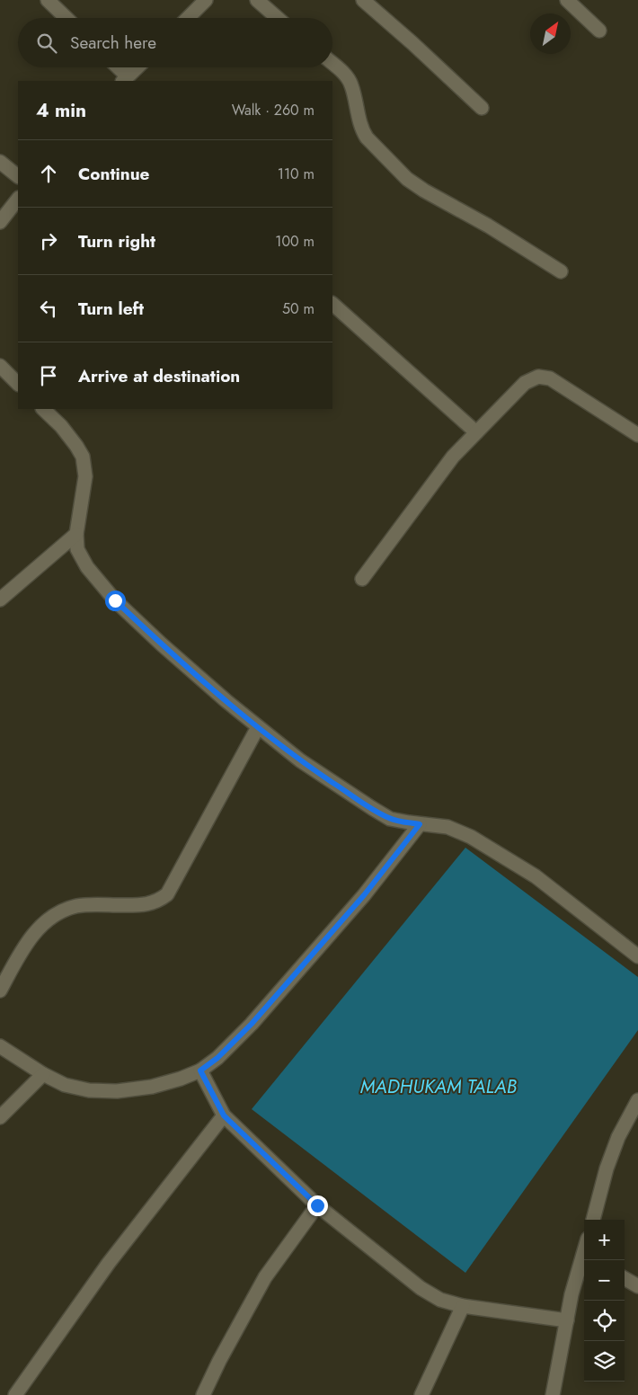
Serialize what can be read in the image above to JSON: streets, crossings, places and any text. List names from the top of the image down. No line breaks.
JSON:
{"water":["MADHUKAM TALAB"],"north":"top right","page":{"search":"Search here","heading":["4 min","Walk · 260 m"],"list":[["Continue","110 m"],["Turn right","100 m"],["Turn left","50 m"],"Arrive at destination"],"map_buttons":["+","−"]}}
